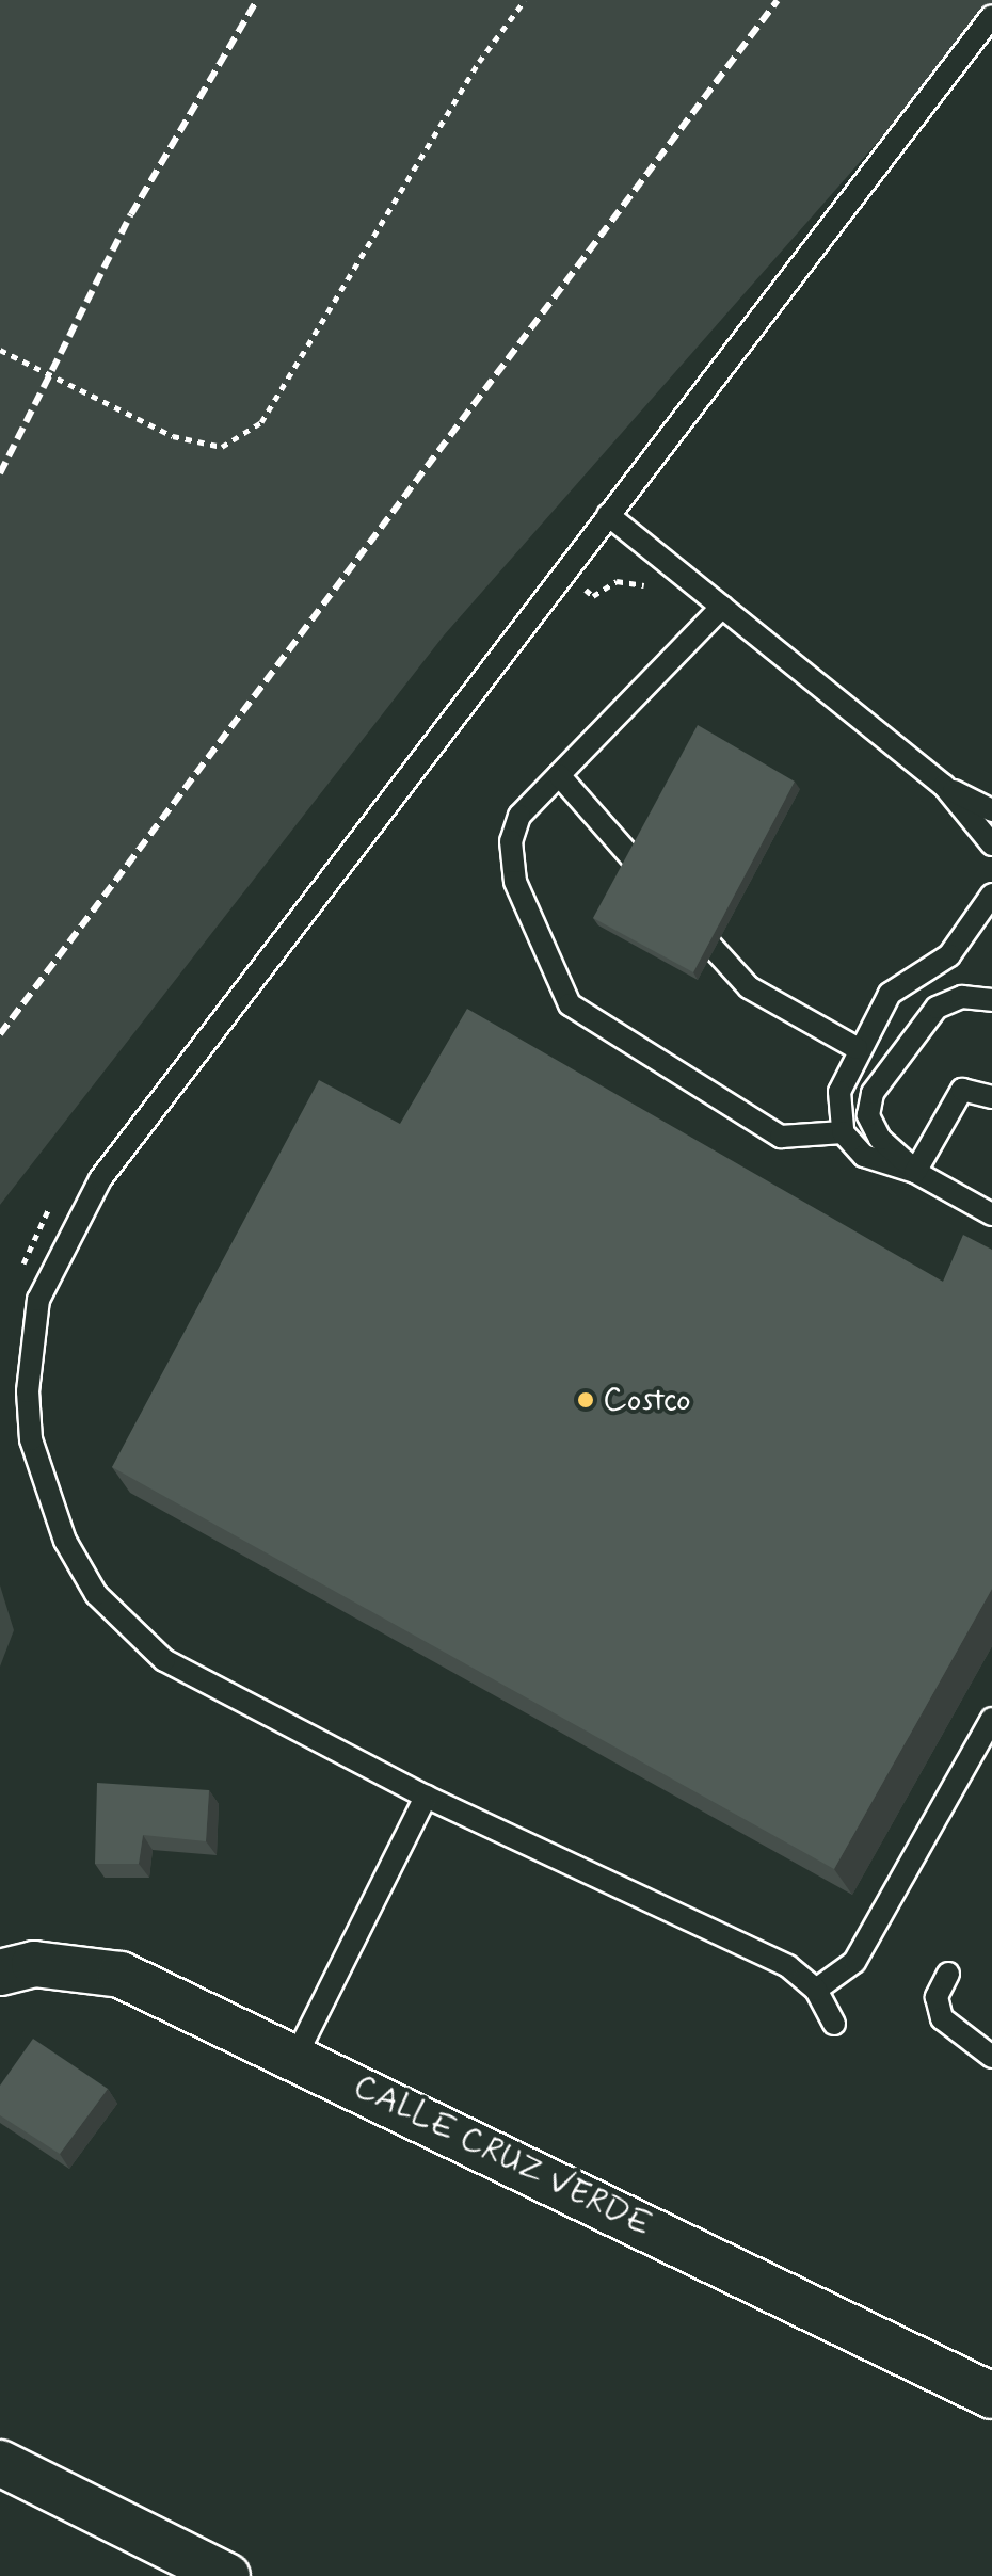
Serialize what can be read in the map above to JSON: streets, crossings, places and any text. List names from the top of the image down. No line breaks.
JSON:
{"streets":{"street":["CALLE CRUZ VERDE"]},"places":["Costco"]}
